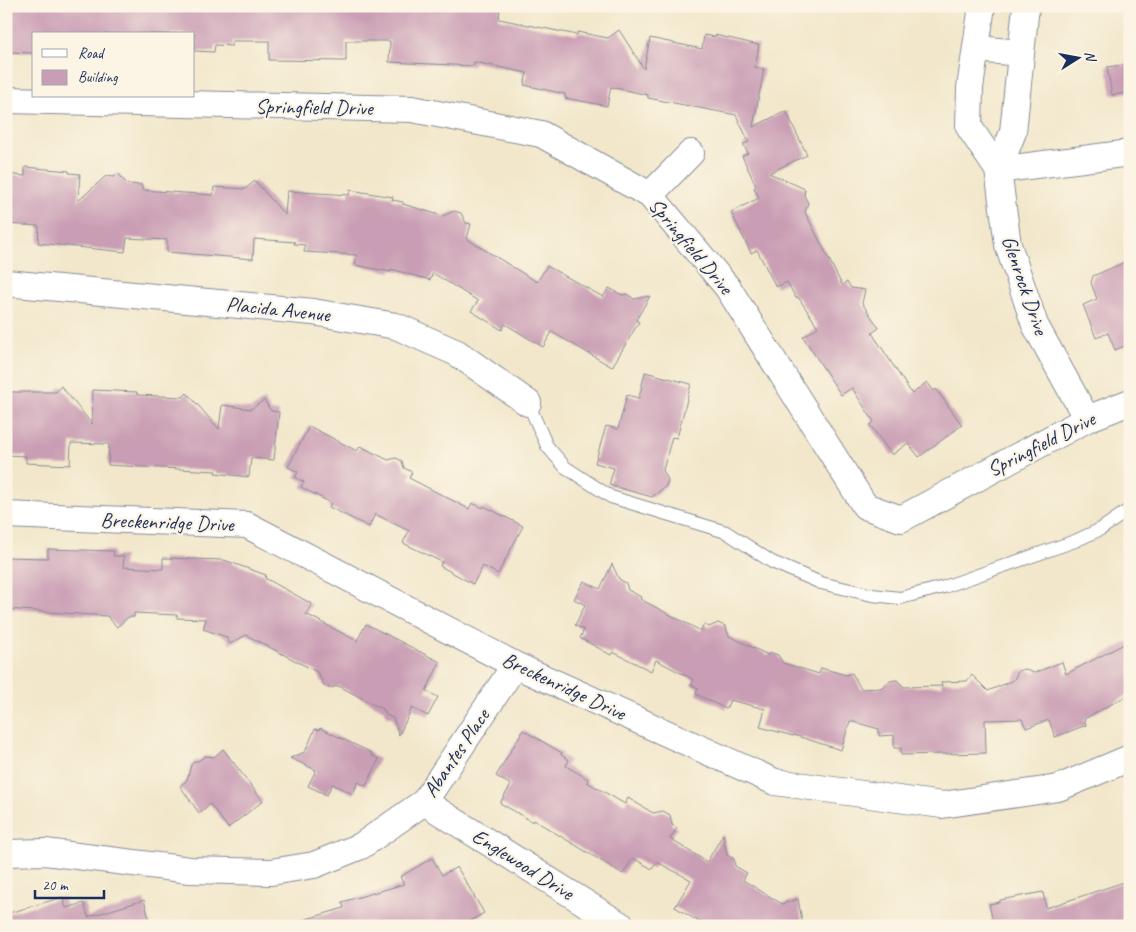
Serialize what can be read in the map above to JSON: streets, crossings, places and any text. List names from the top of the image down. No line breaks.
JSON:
{"streets":{"street":["Springfield Drive","Glenrock Drive","Placida Avenue","Breckenridge Drive","Abantes Place","Englewood Drive"]},"crossings":[["Springfield Drive","Glenrock Drive"],["Breckenridge Drive","Abantes Place"],["Abantes Place","Englewood Drive"]],"legend":["Road","Building"],"scale_bar":"20 m","north":"right"}
